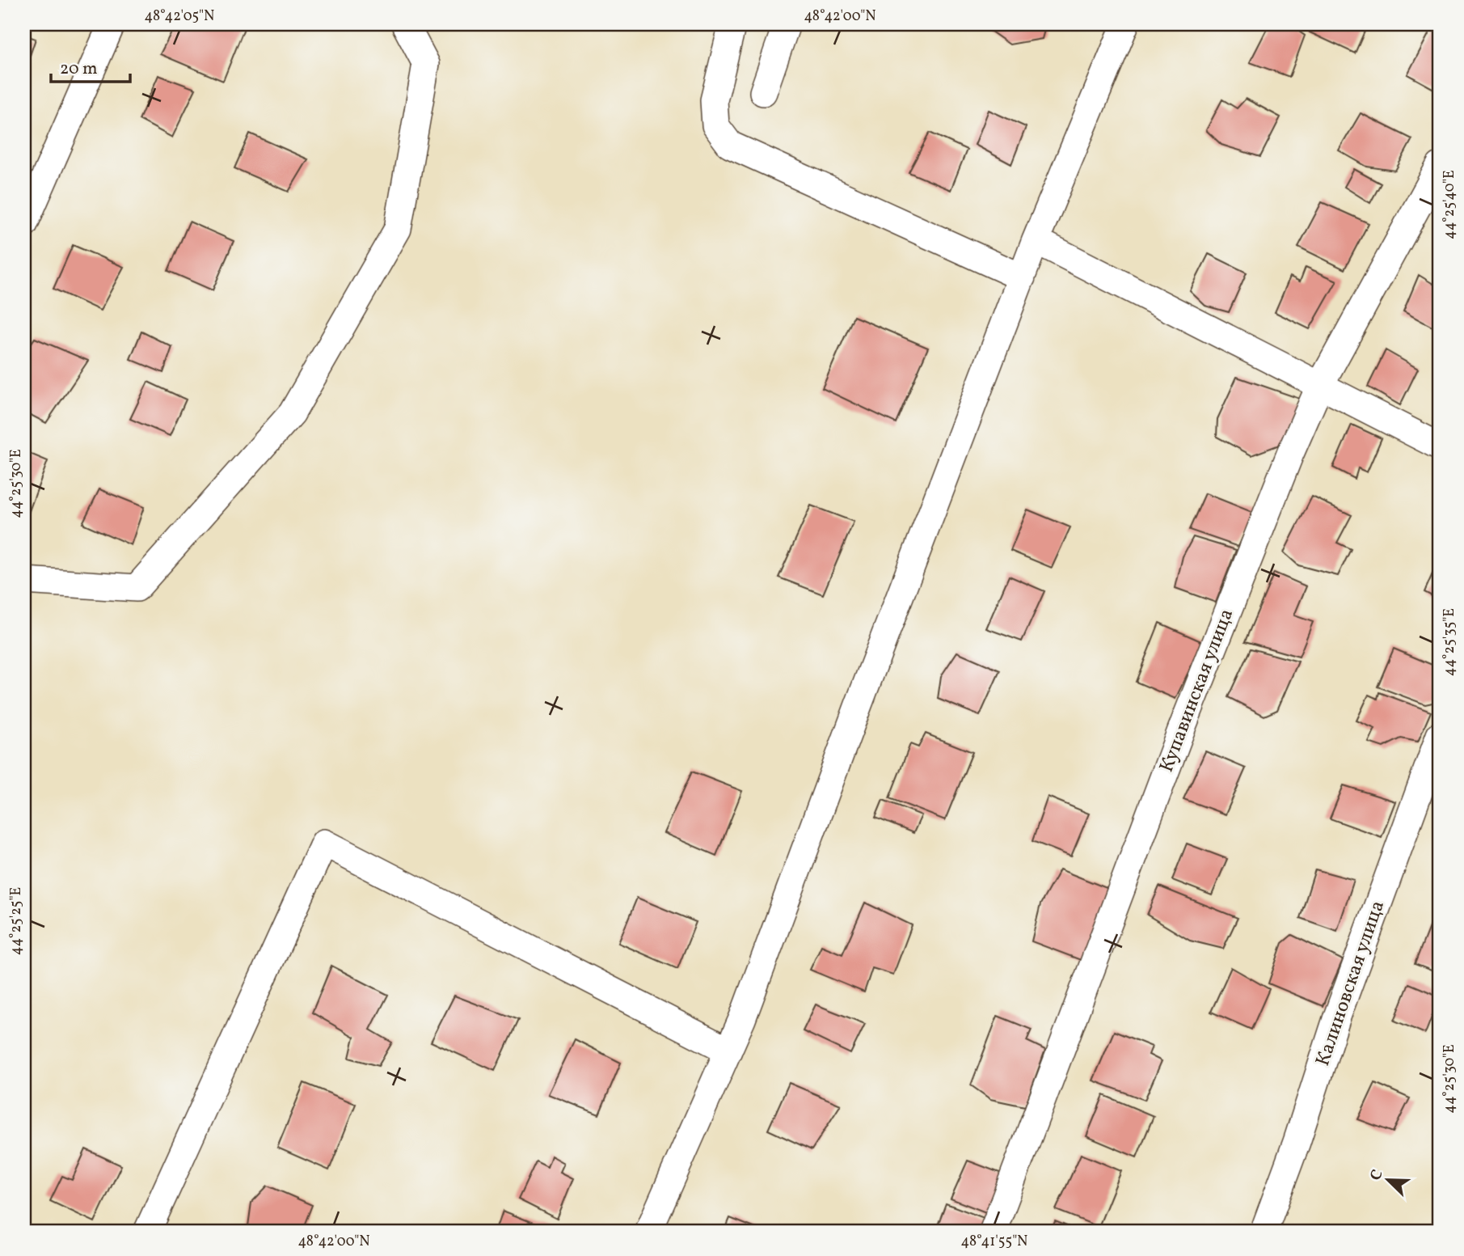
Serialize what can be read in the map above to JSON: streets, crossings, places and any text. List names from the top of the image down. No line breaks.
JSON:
{"streets":{"street":["Купавинская улица","Калиновская улица"]},"scale_bar":"20 m","north":"top left","coordinates":["48°42'05\"N","48°42'00\"N","44°25'40\"E","44°25'30\"E","44°25'35\"E","44°25'25\"E","48°41'55\"N"]}
